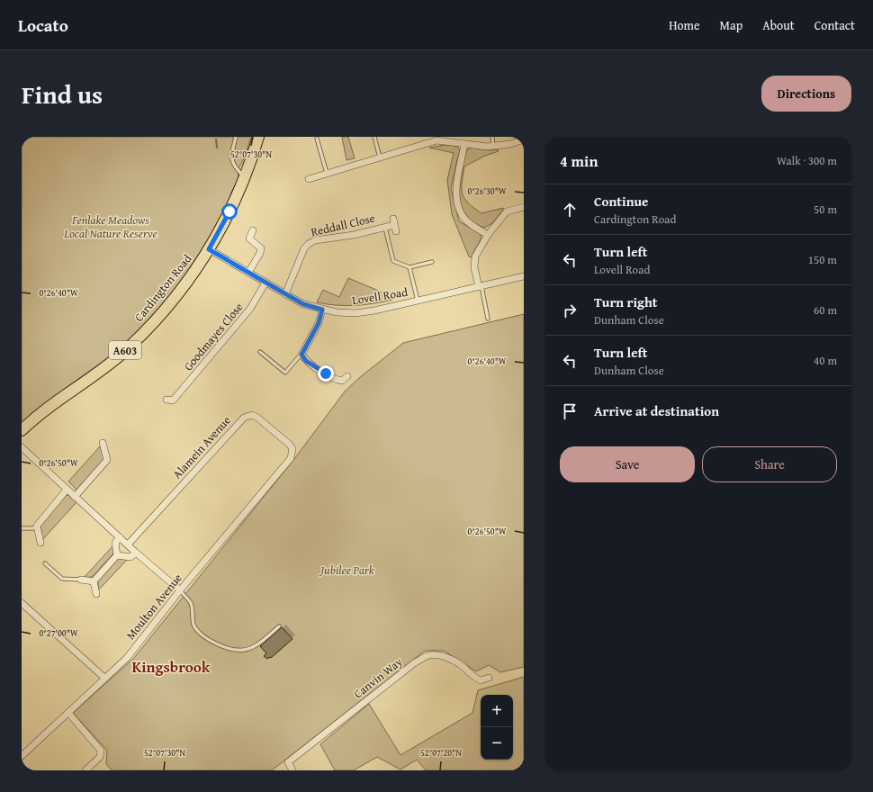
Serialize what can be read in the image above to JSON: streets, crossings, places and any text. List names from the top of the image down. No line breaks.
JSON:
{"streets":{"main road":["Cardington Road","A603"],"street":["Reddall Close","Lovell Road","Goodmayes Close","Alamein Avenue","Moulton Avenue","Canvin Way"]},"crossings":[["Reddall Close","Lovell Road"],["Cardington Road","Lovell Road"],["Lovell Road","Goodmayes Close"],["Alamein Avenue","Moulton Avenue"]],"districts":["Kingsbrook"],"parks":["Fenlake Meadows Local Nature Reserve","Jubilee Park"],"page":{"header":"Locato","nav":["Home","Map","About","Contact"],"title":"Find us","buttons":["Directions",["Save","Share"]],"heading":["4 min","Walk · 300 m"],"list":[["Continue","Cardington Road","50 m"],["Turn left","Lovell Road","150 m"],["Turn right","Dunham Close","60 m"],["Turn left","Dunham Close","40 m"],"Arrive at destination"],"map_buttons":["+","−"]},"coordinates":["52°07'30\"N","0°26'30\"W","0°26'40\"W","0°26'50\"W","0°27'00\"W","52°07'20\"N"]}
